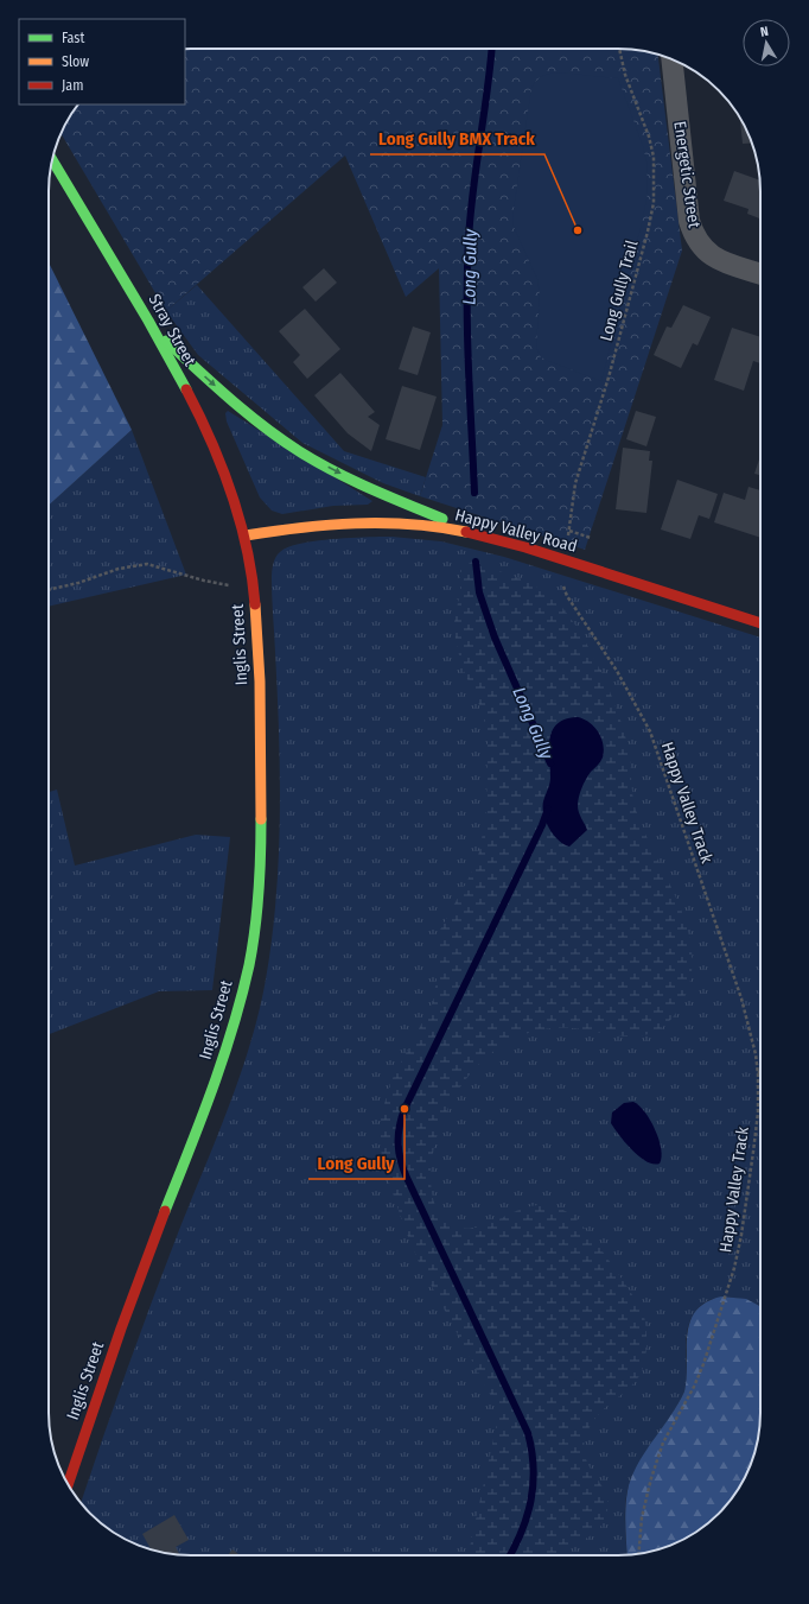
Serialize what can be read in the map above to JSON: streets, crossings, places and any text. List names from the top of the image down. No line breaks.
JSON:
{"streets":{"main road":["Stray Street","Happy Valley Road","Inglis Street"],"street":["Energetic Street"],"path":["Long Gully Trail","Happy Valley Track"]},"crossings":[["Stray Street","Happy Valley Road"],["Stray Street","Inglis Street"],["Happy Valley Road","Inglis Street"],["Happy Valley Road","Happy Valley Track"]],"water":["Long Gully"],"places":["Long Gully BMX Track","Long Gully"],"legend":["Fast","Slow","Jam"],"north":"top"}
